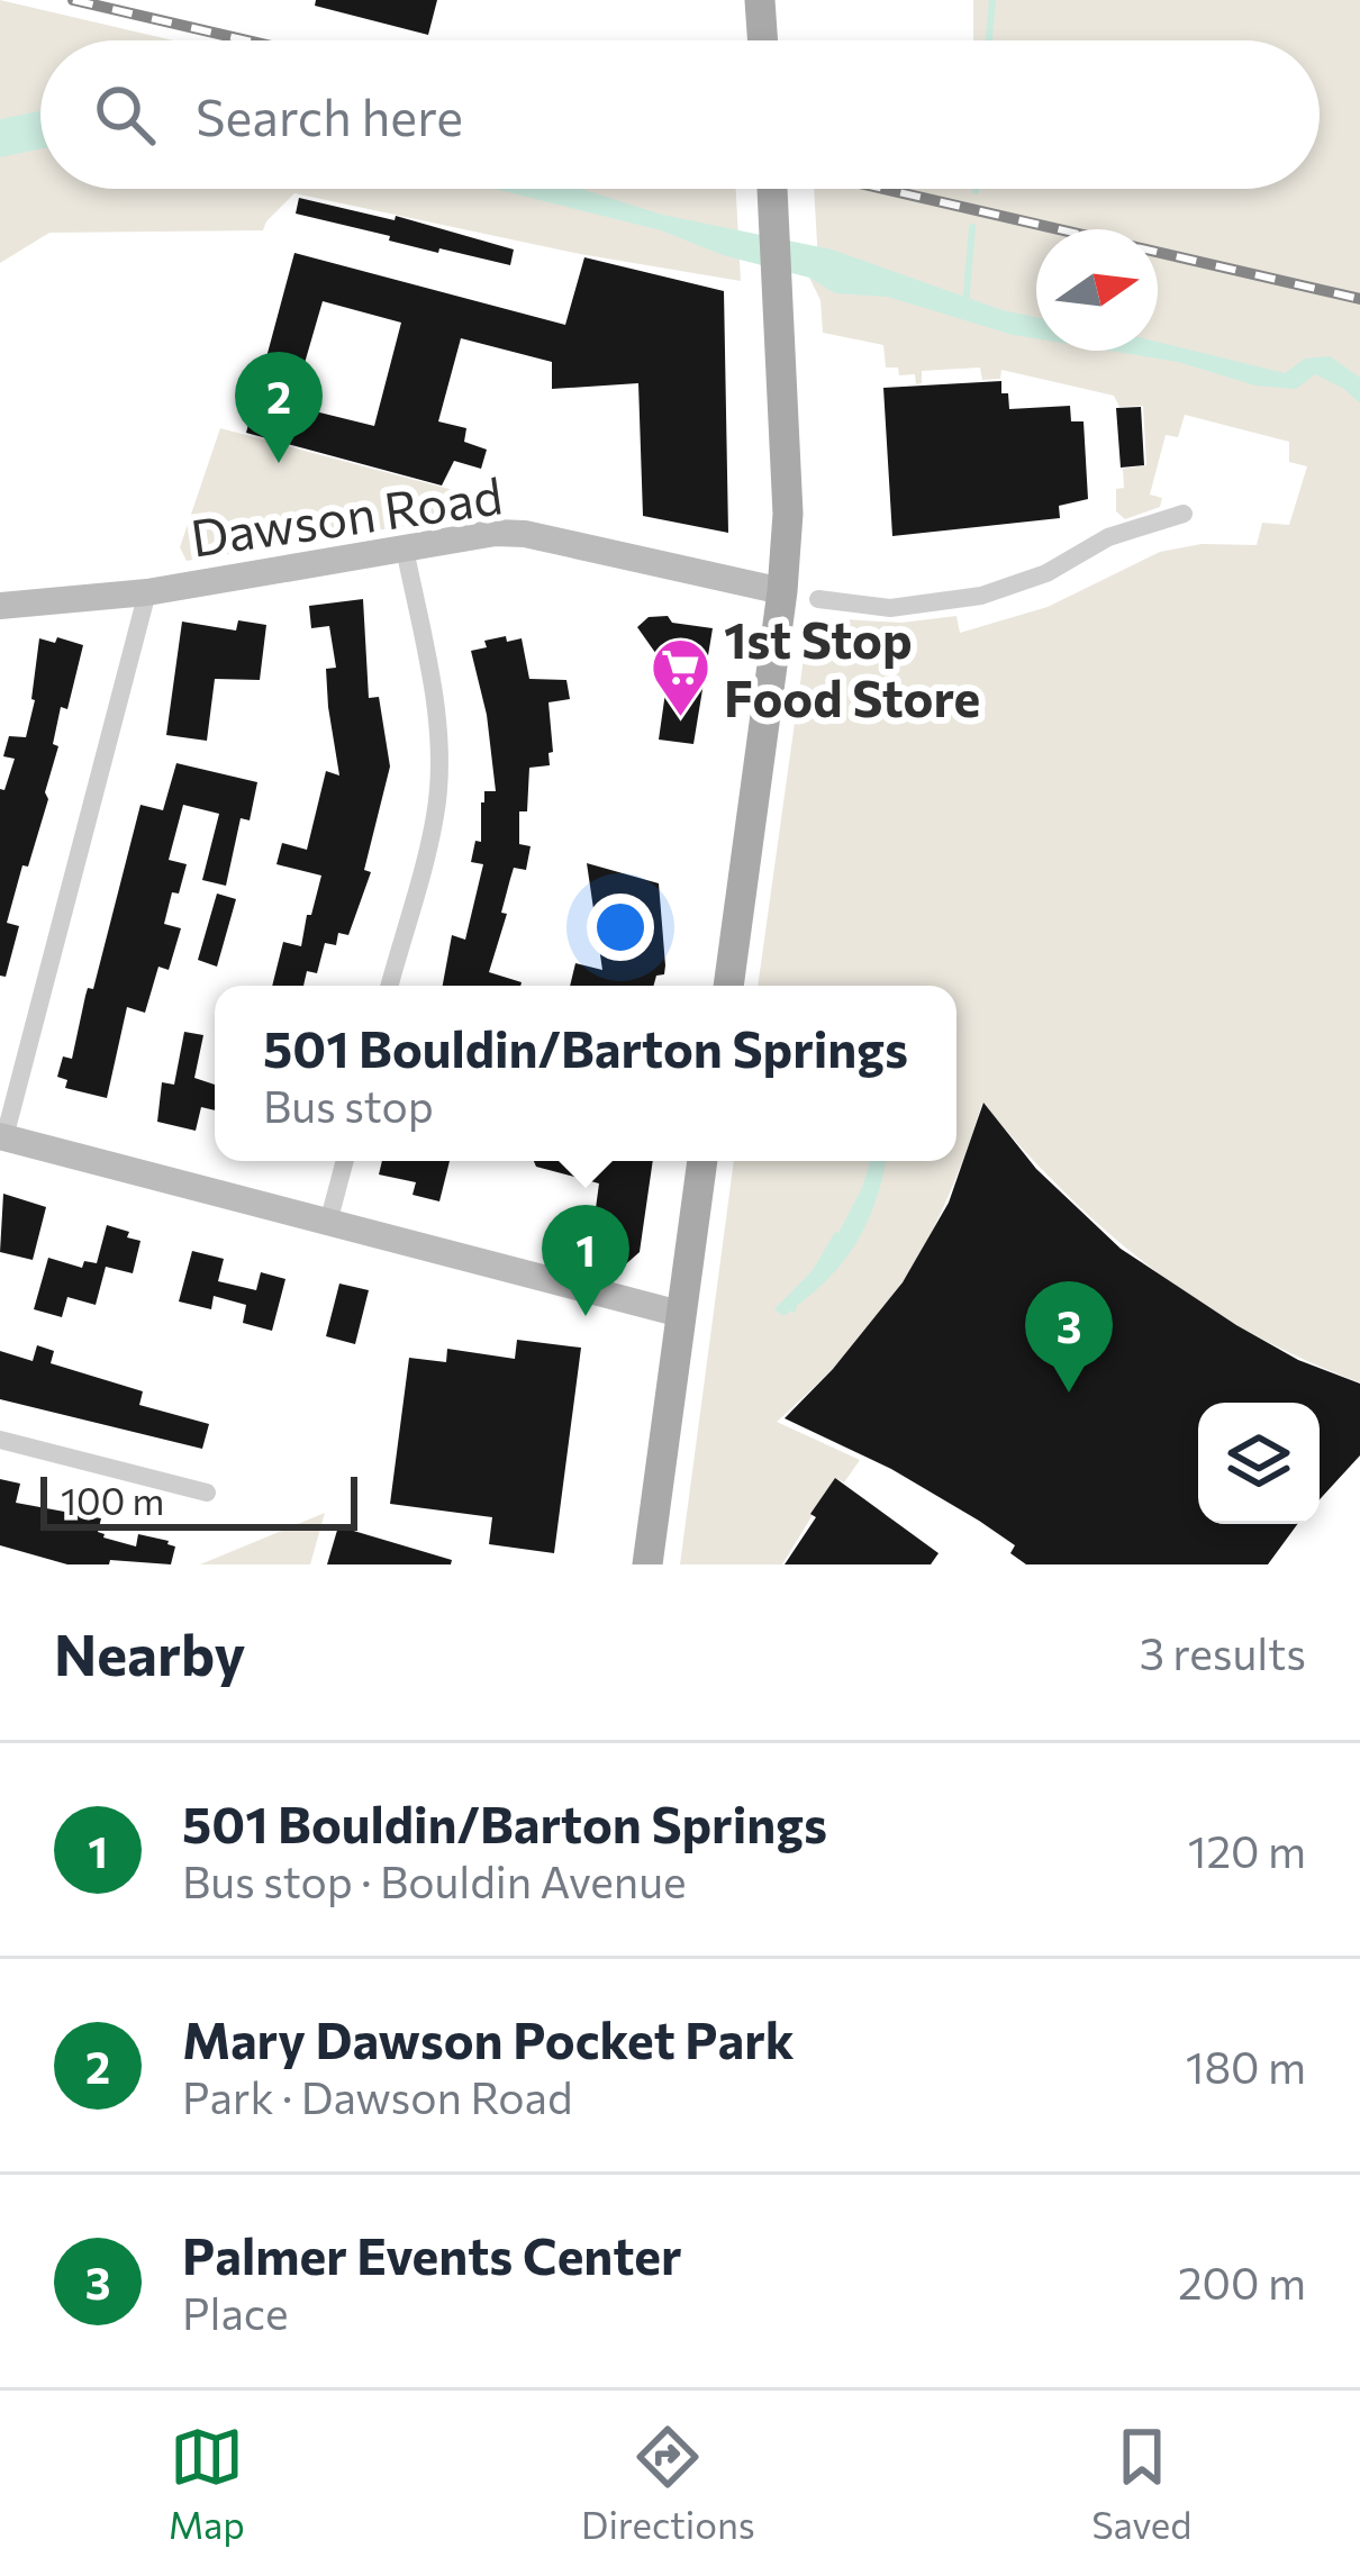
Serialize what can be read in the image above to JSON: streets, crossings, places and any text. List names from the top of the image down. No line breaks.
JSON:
{"streets":{"street":["Dawson Road"]},"places":{"supermarket":["1st Stop Food Store"]},"scale_bar":"100 m","north":"right","page":{"search":"Search here","pins":["2","1","3"],"popup":["501 Bouldin/Barton Springs","Bus stop"],"scale":"100 m","heading":["Nearby","3 results"],"list":[{"mark":"1","name":"501 Bouldin/Barton Springs","note":"Bus stop · Bouldin Avenue","value":"120 m"},{"mark":"2","name":"Mary Dawson Pocket Park","note":"Park · Dawson Road","value":"180 m"},{"mark":"3","name":"Palmer Events Center","note":"Place","value":"200 m"}],"nav":["Map","Directions","Saved"]}}
